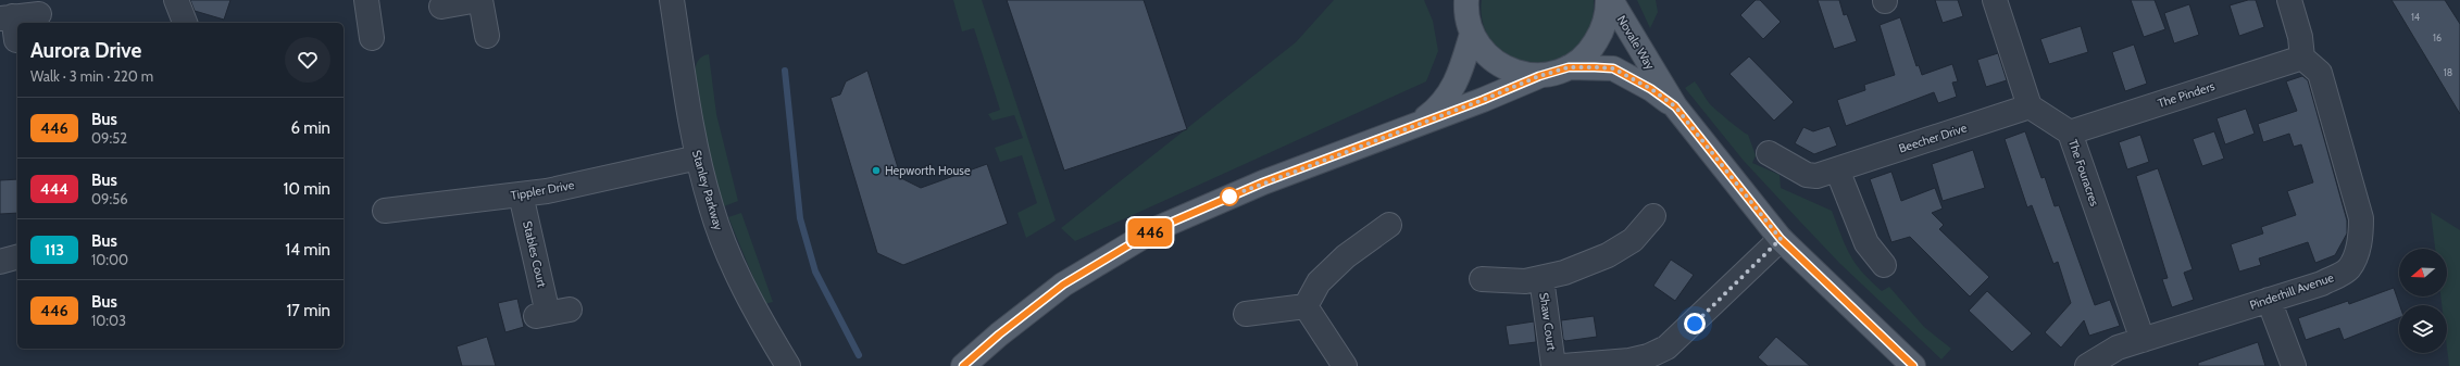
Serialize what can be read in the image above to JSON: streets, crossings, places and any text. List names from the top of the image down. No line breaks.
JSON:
{"streets":{"main road":["Novale Way"],"street":["The Pinders","Beecher Drive","The Fouracres","Tippler Drive","Stanley Parkway","Stables Court","Pinderhill Avenue","Shaw Court"]},"crossings":[["The Pinders","The Fouracres"],["The Pinders","Pinderhill Avenue"],["Beecher Drive","The Fouracres"],["The Fouracres","Pinderhill Avenue"],["Tippler Drive","Stanley Parkway"],["Tippler Drive","Stables Court"]],"places":["Hepworth House"],"lines":["bus line 446"],"house_numbers":["14","16","18"],"north":"left","page":{"on_map":"446","heading":["Aurora Drive","Walk · 3 min · 220 m"],"list":[{"mark":"446","name":"Bus","note":"09:52","value":"6 min"},{"mark":"444","name":"Bus","note":"09:56","value":"10 min"},{"mark":"113","name":"Bus","note":"10:00","value":"14 min"},{"mark":"446","name":"Bus","note":"10:03","value":"17 min"}]}}
